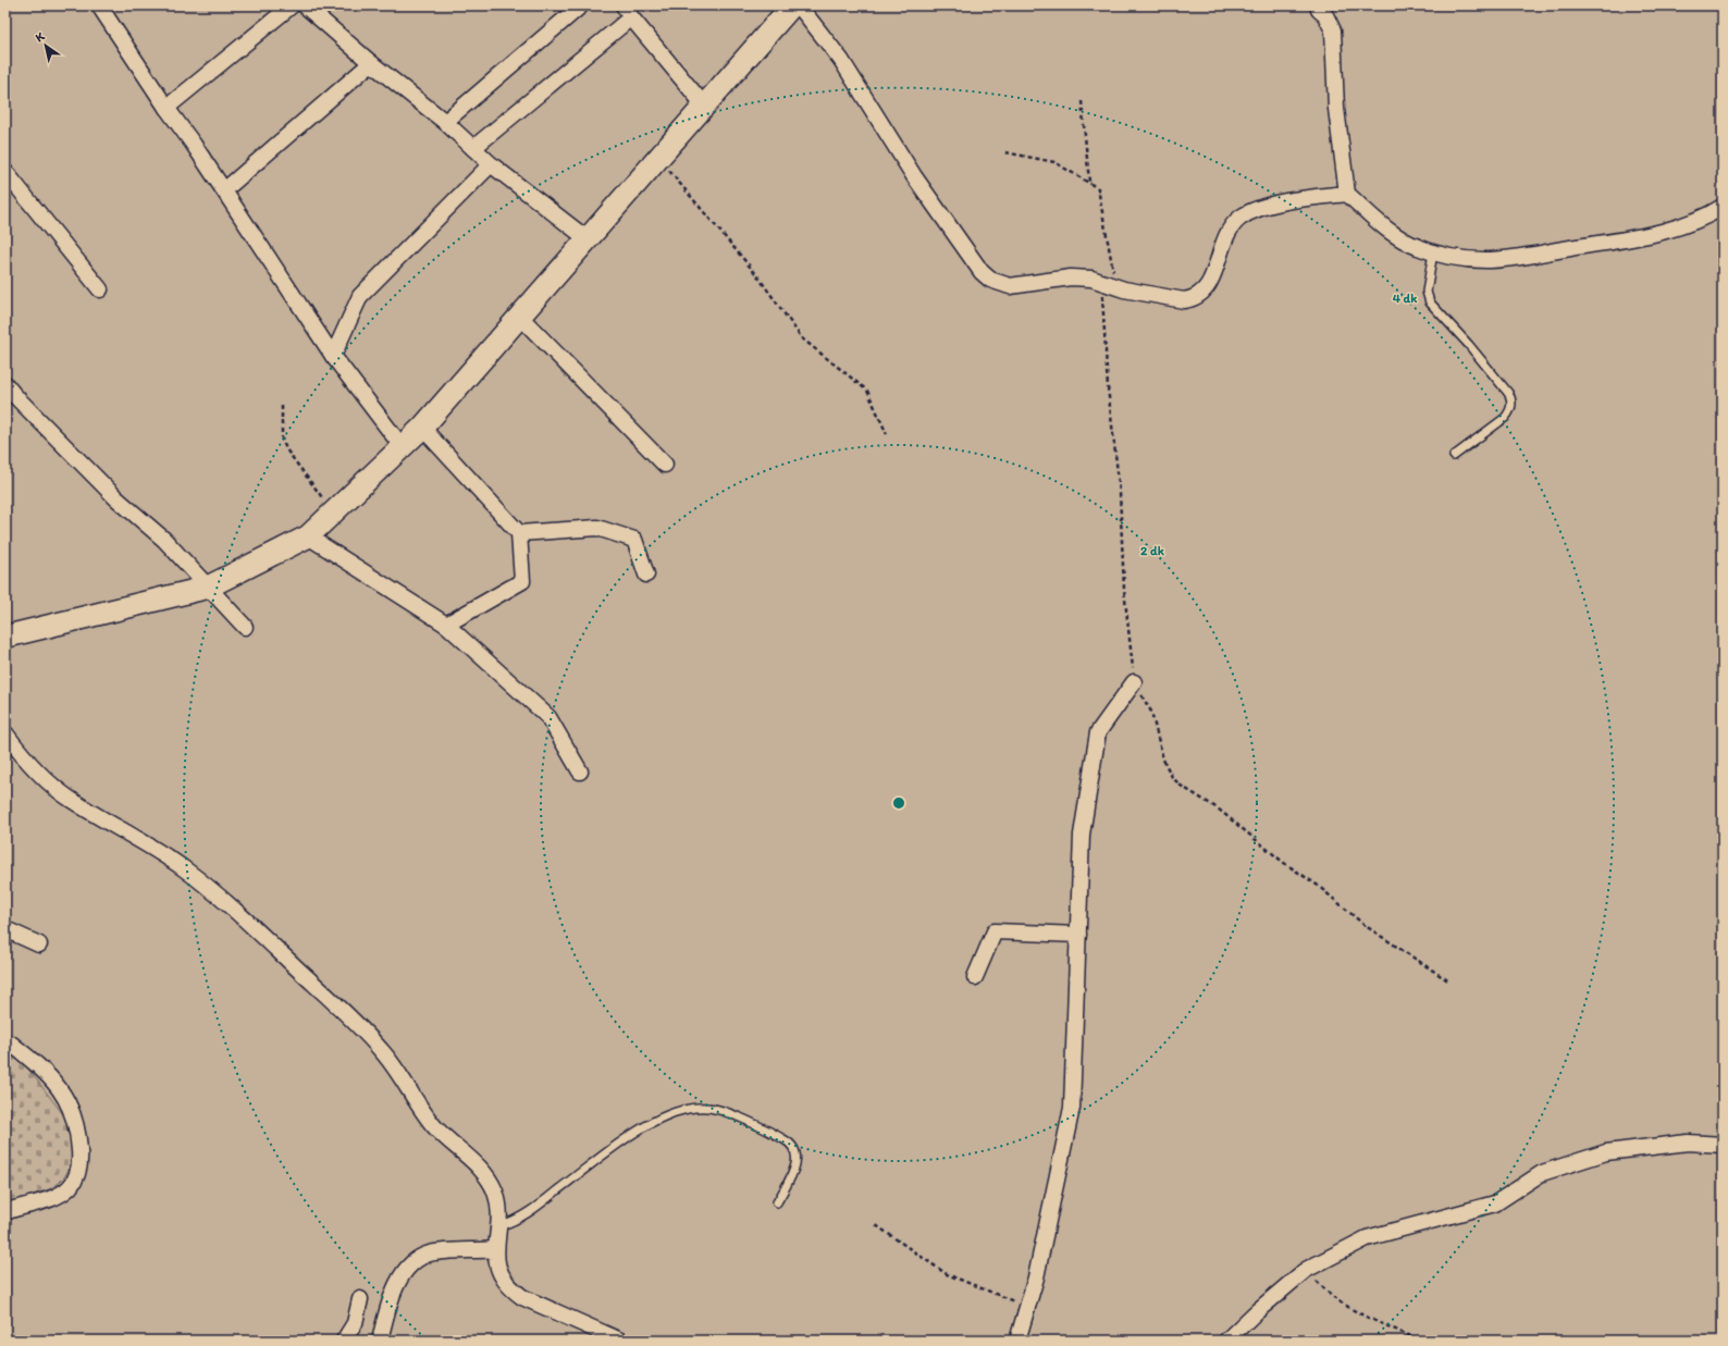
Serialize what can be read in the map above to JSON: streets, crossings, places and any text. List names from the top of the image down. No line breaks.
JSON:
{"north":"top left","rings":["4 dk","2 dk"]}
